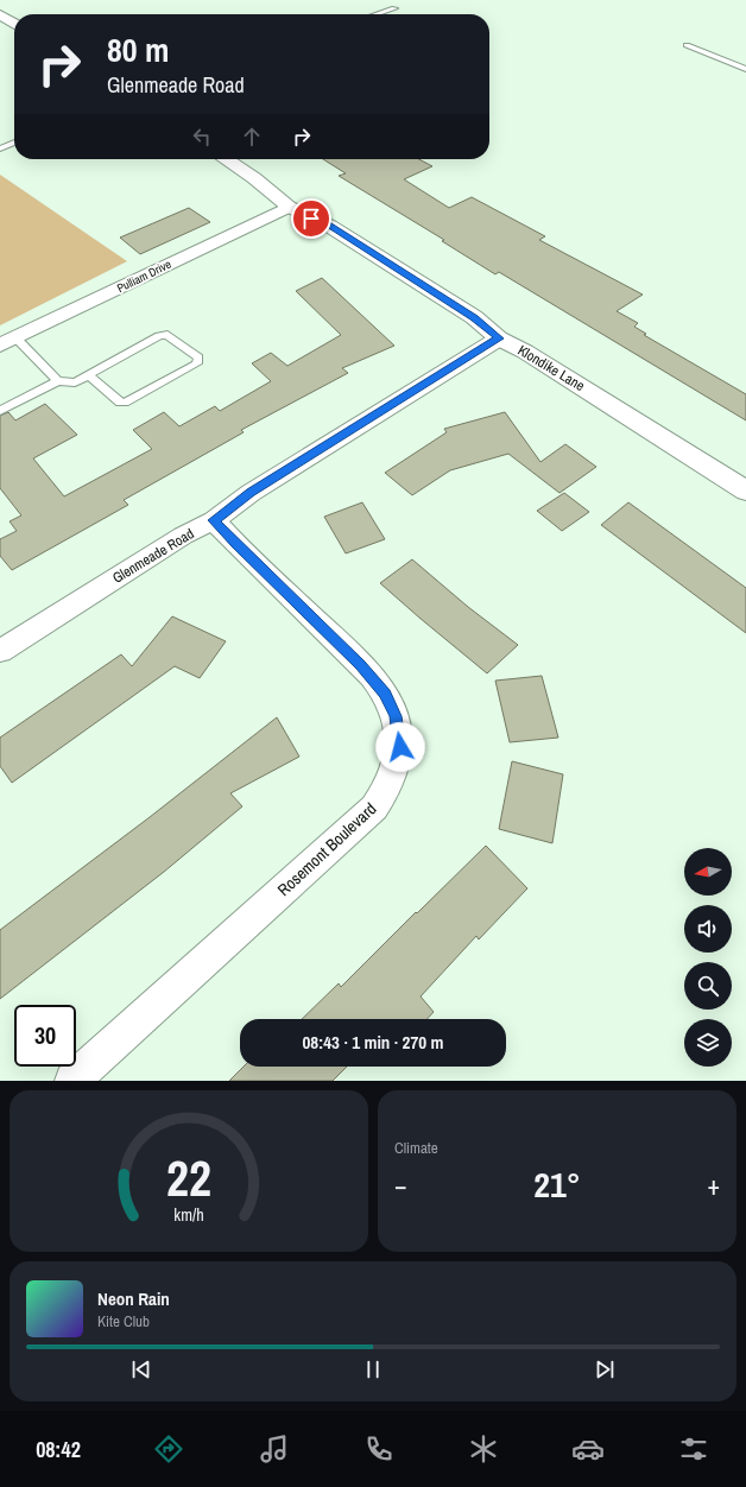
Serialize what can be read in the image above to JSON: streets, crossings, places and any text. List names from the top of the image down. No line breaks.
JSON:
{"streets":{"street":["Pulliam Drive","Klondike Lane","Glenmeade Road","Rosemont Boulevard"]},"crossings":[["Pulliam Drive","Klondike Lane"],["Klondike Lane","Glenmeade Road"],["Glenmeade Road","Rosemont Boulevard"]],"north":"left","page":{"turn":["80 m","Glenmeade Road"],"limit":"30","trip":"08:43 · 1 min · 270 m","tile":"Climate","heat":["−","21°","+"],"song":["Neon Rain","Kite Club"],"tabs":"08:42","gauge":["22","km/h"]}}
